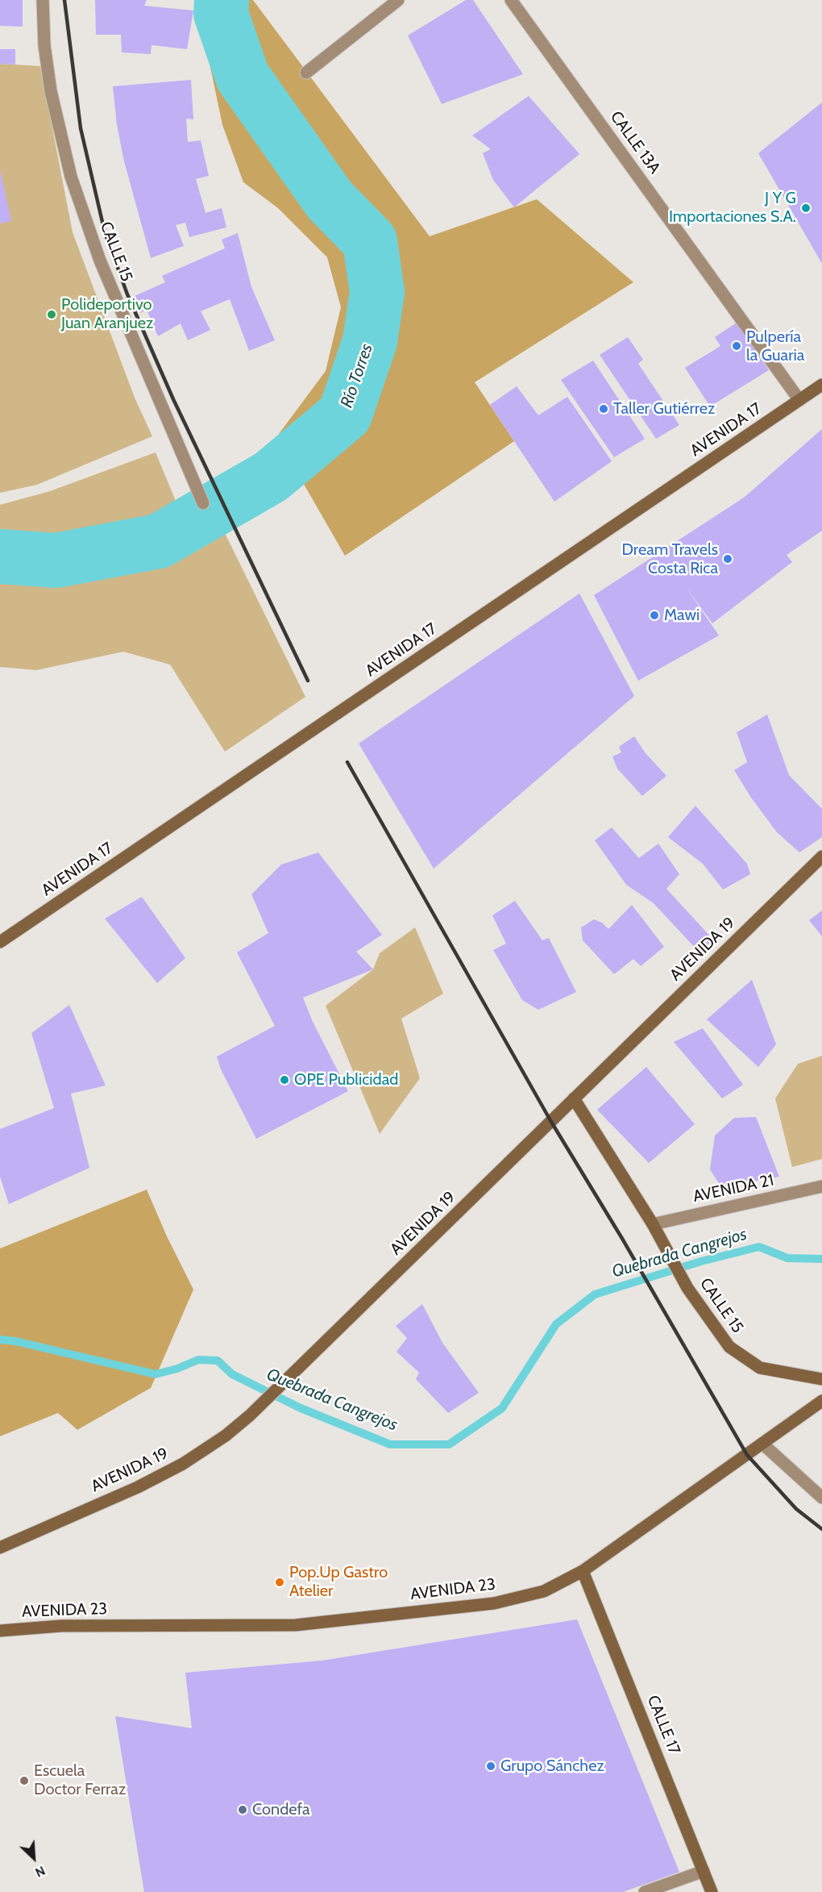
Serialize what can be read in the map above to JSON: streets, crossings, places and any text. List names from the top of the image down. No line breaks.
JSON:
{"streets":{"main road":["CALLE 15","AVENIDA 17","AVENIDA 19","AVENIDA 23","CALLE 17"],"street":["CALLE 13A","AVENIDA 21"]},"crossings":[["CALLE 13A","AVENIDA 17"],["CALLE 15","AVENIDA 19"],["CALLE 15","AVENIDA 21"],["AVENIDA 23","CALLE 17"]],"water":["Río Torres","Quebrada Cangrejos"],"places":["J Y G Importaciones S.A.","Polideportivo Juan Aranjuez","Pulpería la Guaria","Taller Gutiérrez","Dream Travels Costa Rica","Mawi","OPE Publicidad","Pop.Up Gastro Atelier","Grupo Sánchez","Escuela Doctor Ferraz","Condefa"],"north":"bottom right"}
